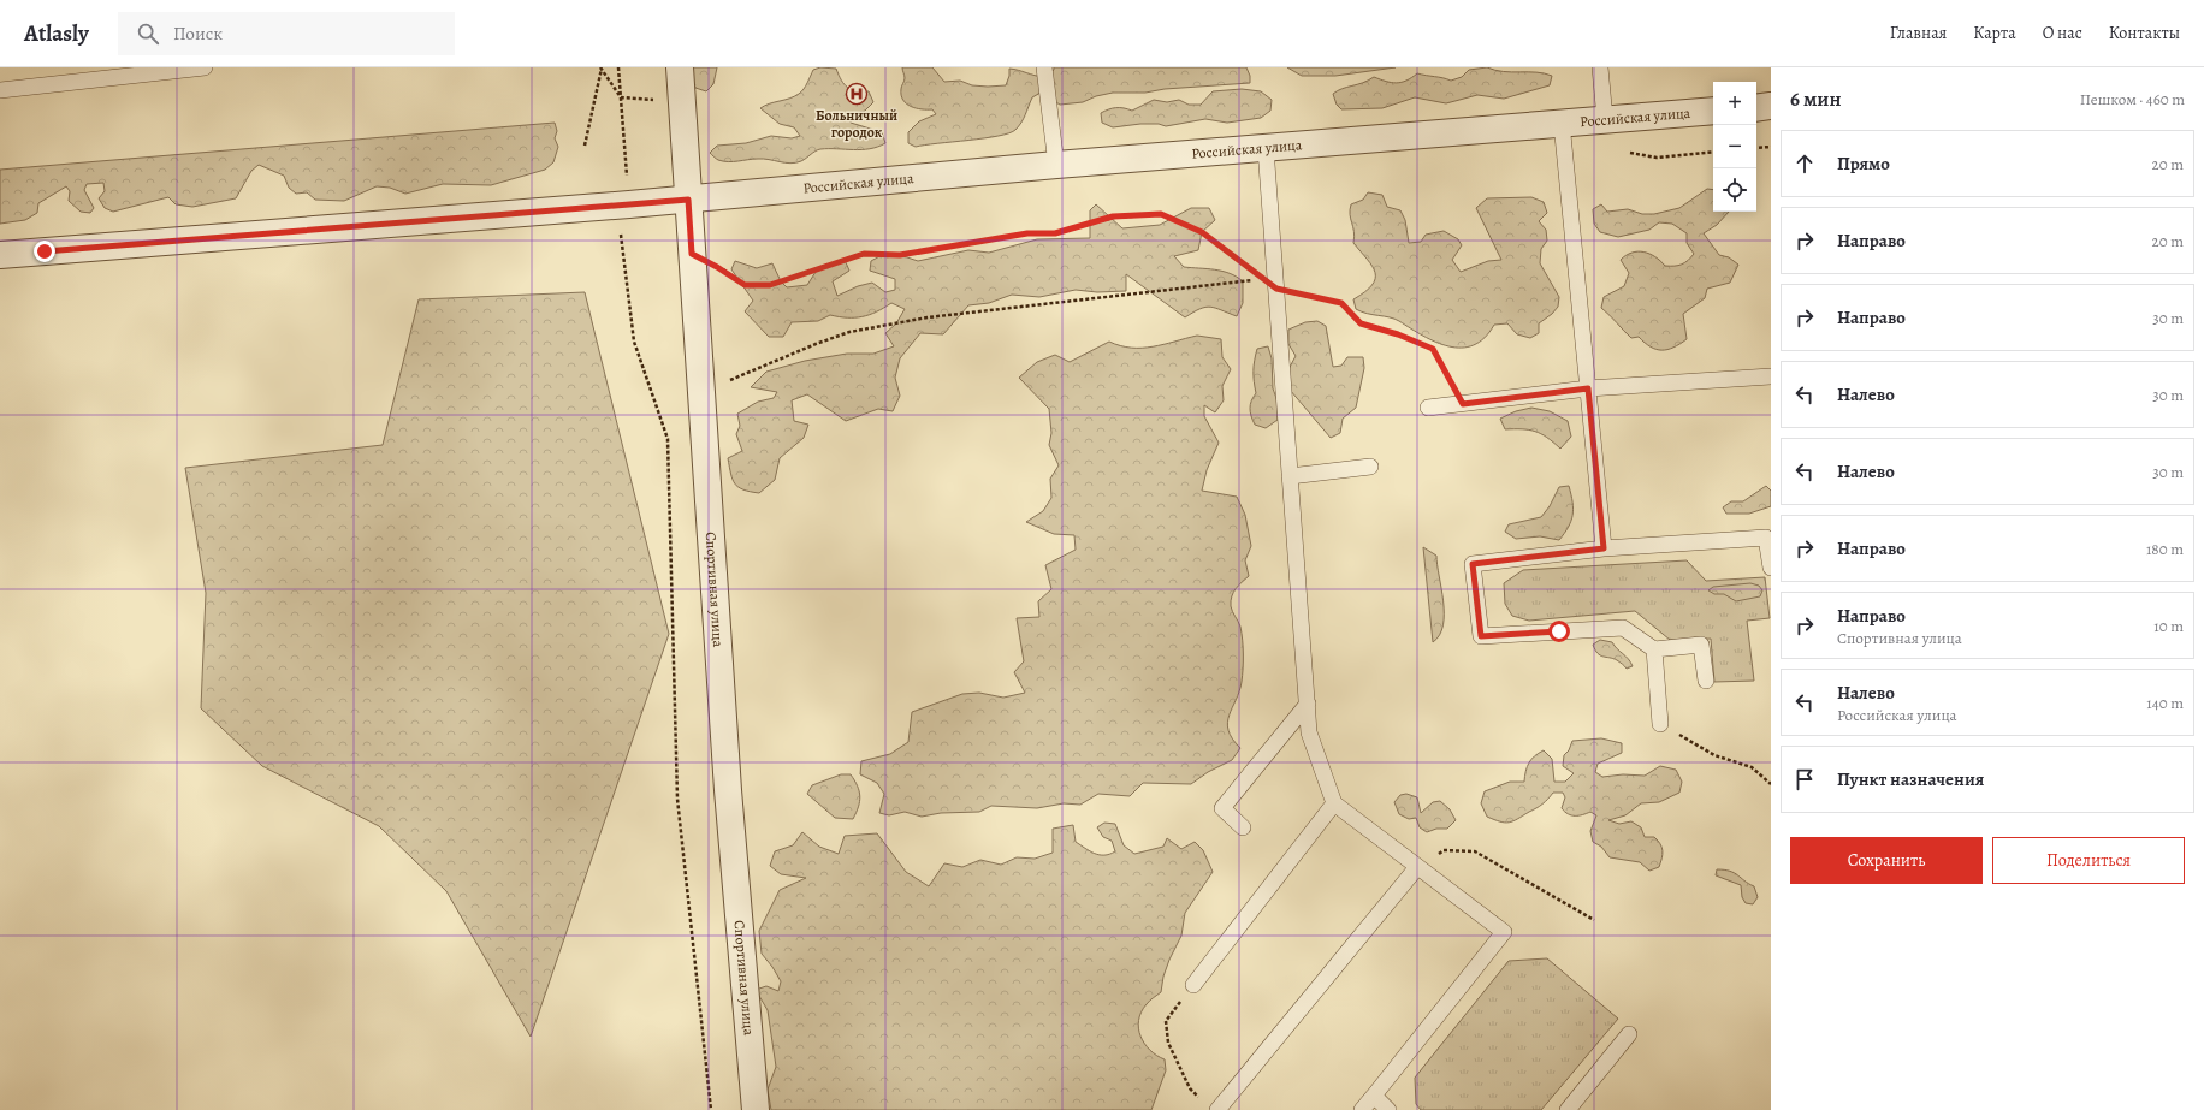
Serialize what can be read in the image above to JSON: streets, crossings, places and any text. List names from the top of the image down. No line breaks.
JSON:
{"streets":{"street":["Российская улица","Спортивная улица"]},"crossings":[["Российская улица","Спортивная улица"]],"places":{"hospital":["Больничный городок"]},"page":{"header":"Atlasly","search":"Поиск","nav":["Главная","Карта","О нас","Контакты"],"heading":["6 мин","Пешком · 460 m"],"map_buttons":["+","−"],"list":[["Прямо","20 m"],["Направо","20 m"],["Направо","30 m"],["Налево","30 m"],["Налево","30 m"],["Направо","180 m"],["Направо","Спортивная улица","10 m"],["Налево","Российская улица","140 m"],"Пункт назначения"],"buttons":["Сохранить","Поделиться"]}}
